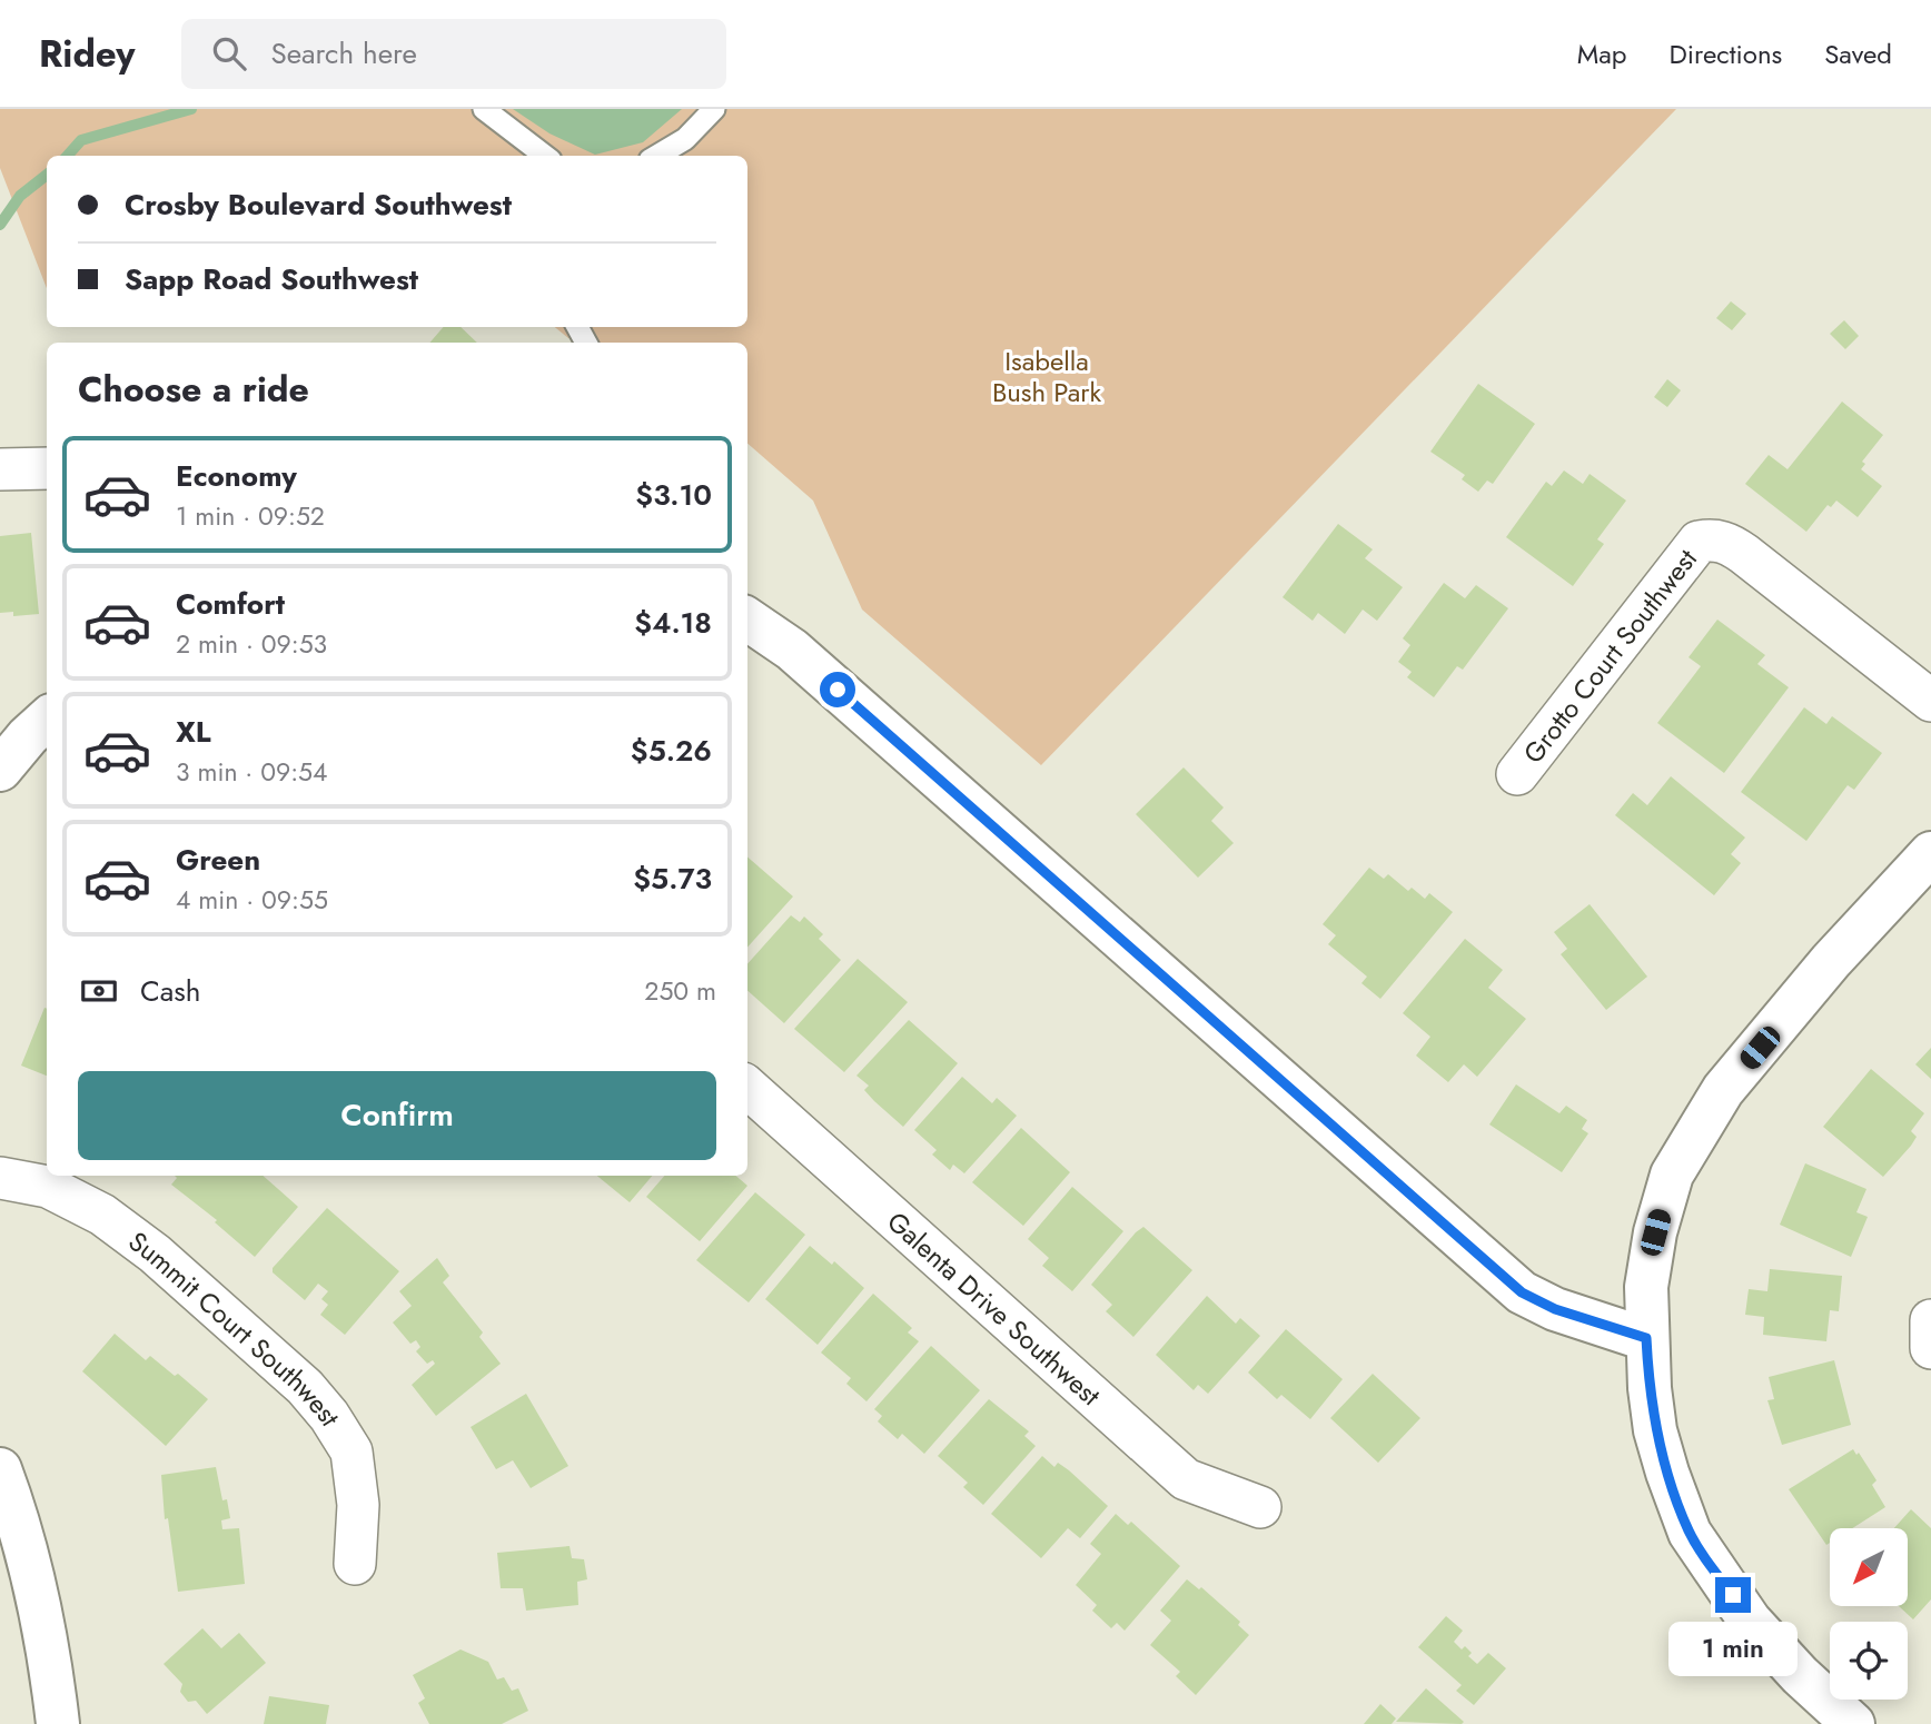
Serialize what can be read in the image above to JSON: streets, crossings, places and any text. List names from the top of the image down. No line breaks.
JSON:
{"streets":{"street":["Grotto Court Southwest","Galenta Drive Southwest","Summit Court Southwest"]},"parks":["Isabella Bush Park"],"north":"bottom left","page":{"header":"Ridey","search":"Search here","nav":["Map","Directions","Saved"],"banner":["Crosby Boulevard Southwest","Sapp Road Southwest"],"heading":"Choose a ride","list":[{"name":"Economy","note":"1 min · 09:52","value":"$3.10"},{"name":"Comfort","note":"2 min · 09:53","value":"$4.18"},{"name":"XL","note":"3 min · 09:54","value":"$5.26"},{"name":"Green","note":"4 min · 09:55","value":"$5.73"}],"pay":["Cash","250 m"],"buttons":"Confirm","bubble":"1 min"}}
